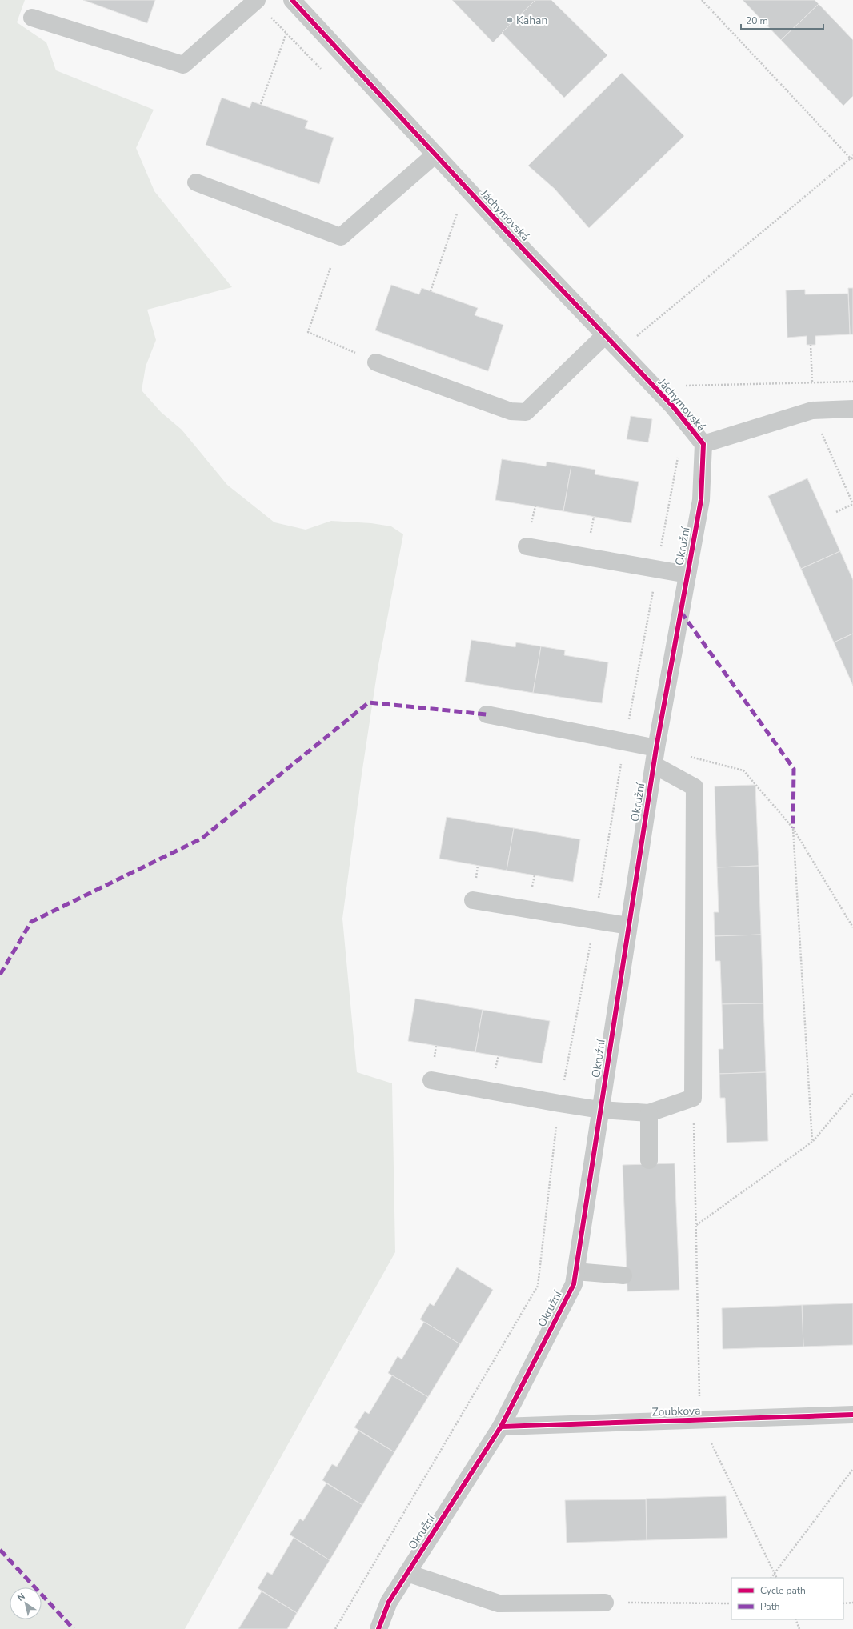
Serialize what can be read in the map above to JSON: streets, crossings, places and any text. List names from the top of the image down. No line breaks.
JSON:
{"streets":{"street":["Jáchymovská","Okružní","Zoubkova"]},"crossings":[["Jáchymovská","Okružní"],["Okružní","Zoubkova"]],"places":["Kahan"],"legend":["Cycle path","Path"],"scale_bar":"20 m","north":"top left"}
